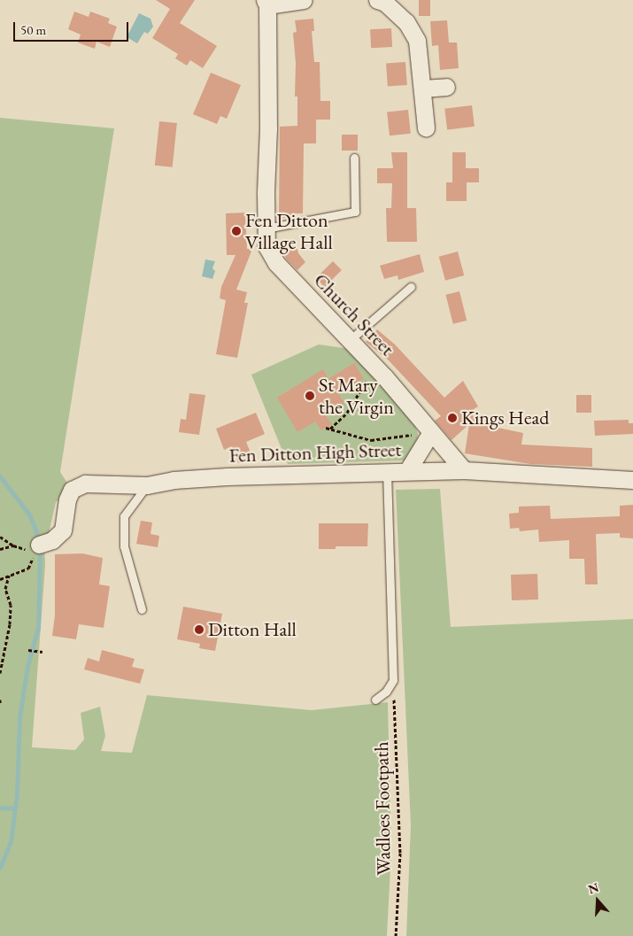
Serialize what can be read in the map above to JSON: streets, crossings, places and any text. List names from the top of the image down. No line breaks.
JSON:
{"streets":{"street":["Church Street","Fen Ditton High Street"],"path":["Wadloes Footpath"]},"crossings":[["Church Street","Fen Ditton High Street"]],"places":["Fen Ditton Village Hall","St Mary the Virgin","Kings Head","Ditton Hall"],"scale_bar":"50 m","north":"top"}
